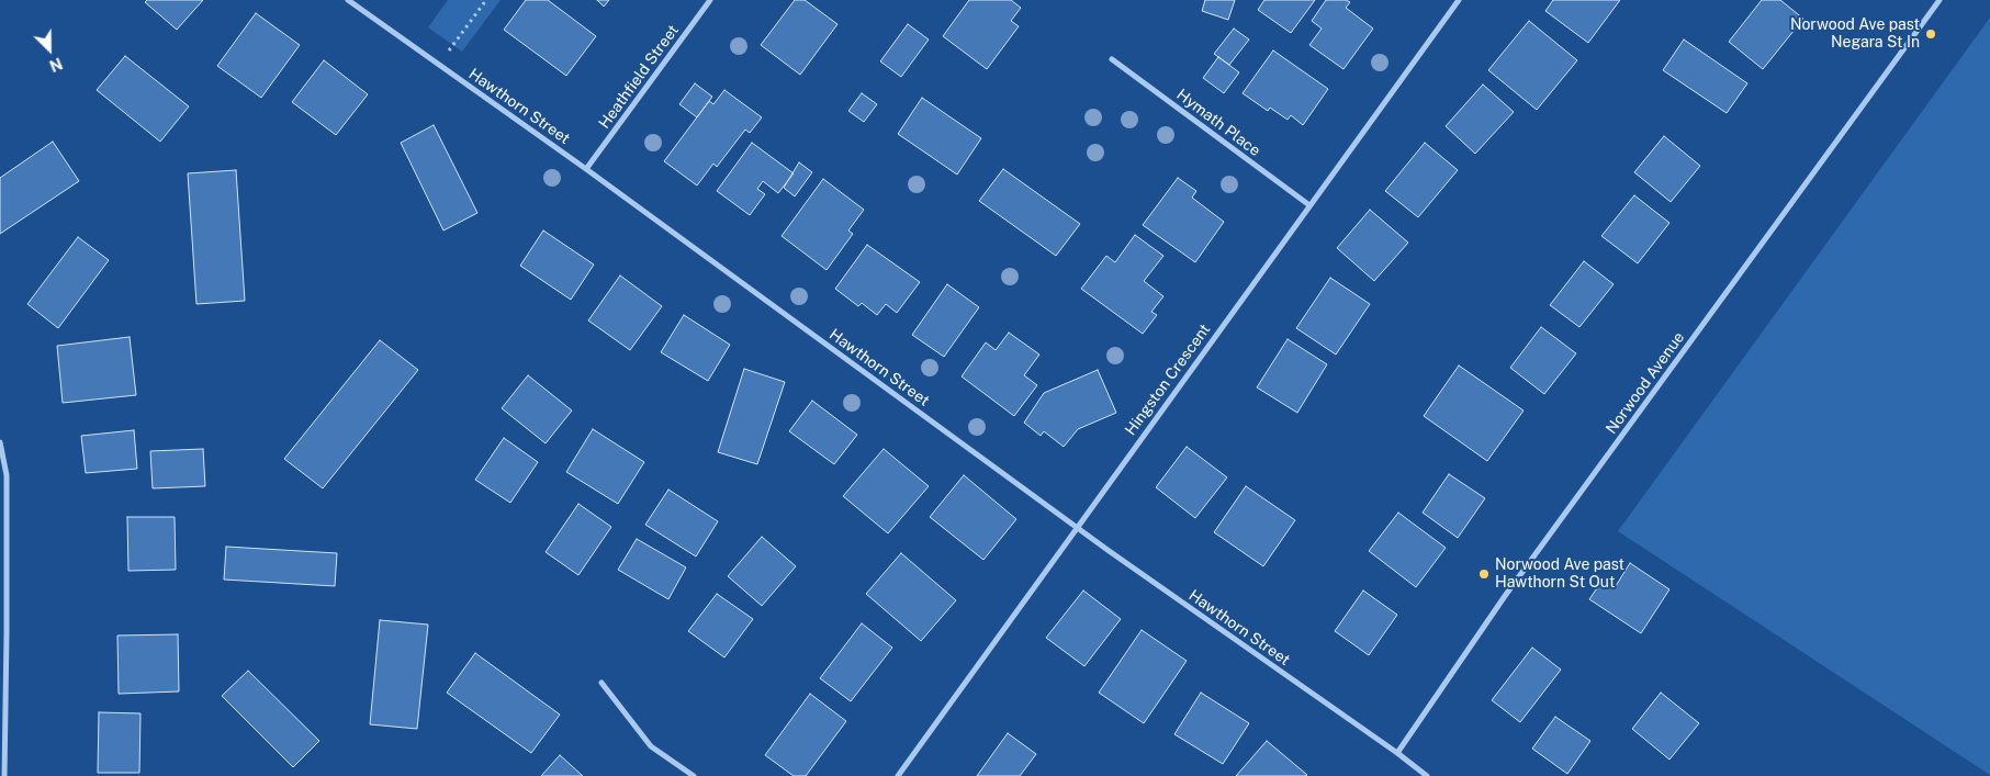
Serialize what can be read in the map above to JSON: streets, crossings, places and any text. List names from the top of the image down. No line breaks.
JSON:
{"streets":{"street":["Heathfield Street","Hawthorn Street","Hymath Place","Hingston Crescent","Norwood Avenue"]},"crossings":[["Heathfield Street","Hawthorn Street"],["Hawthorn Street","Hingston Crescent"],["Hawthorn Street","Norwood Avenue"],["Hymath Place","Hingston Crescent"]],"places":["Norwood Ave past Negara St In","Norwood Ave past Hawthorn St Out"],"north":"bottom right"}
